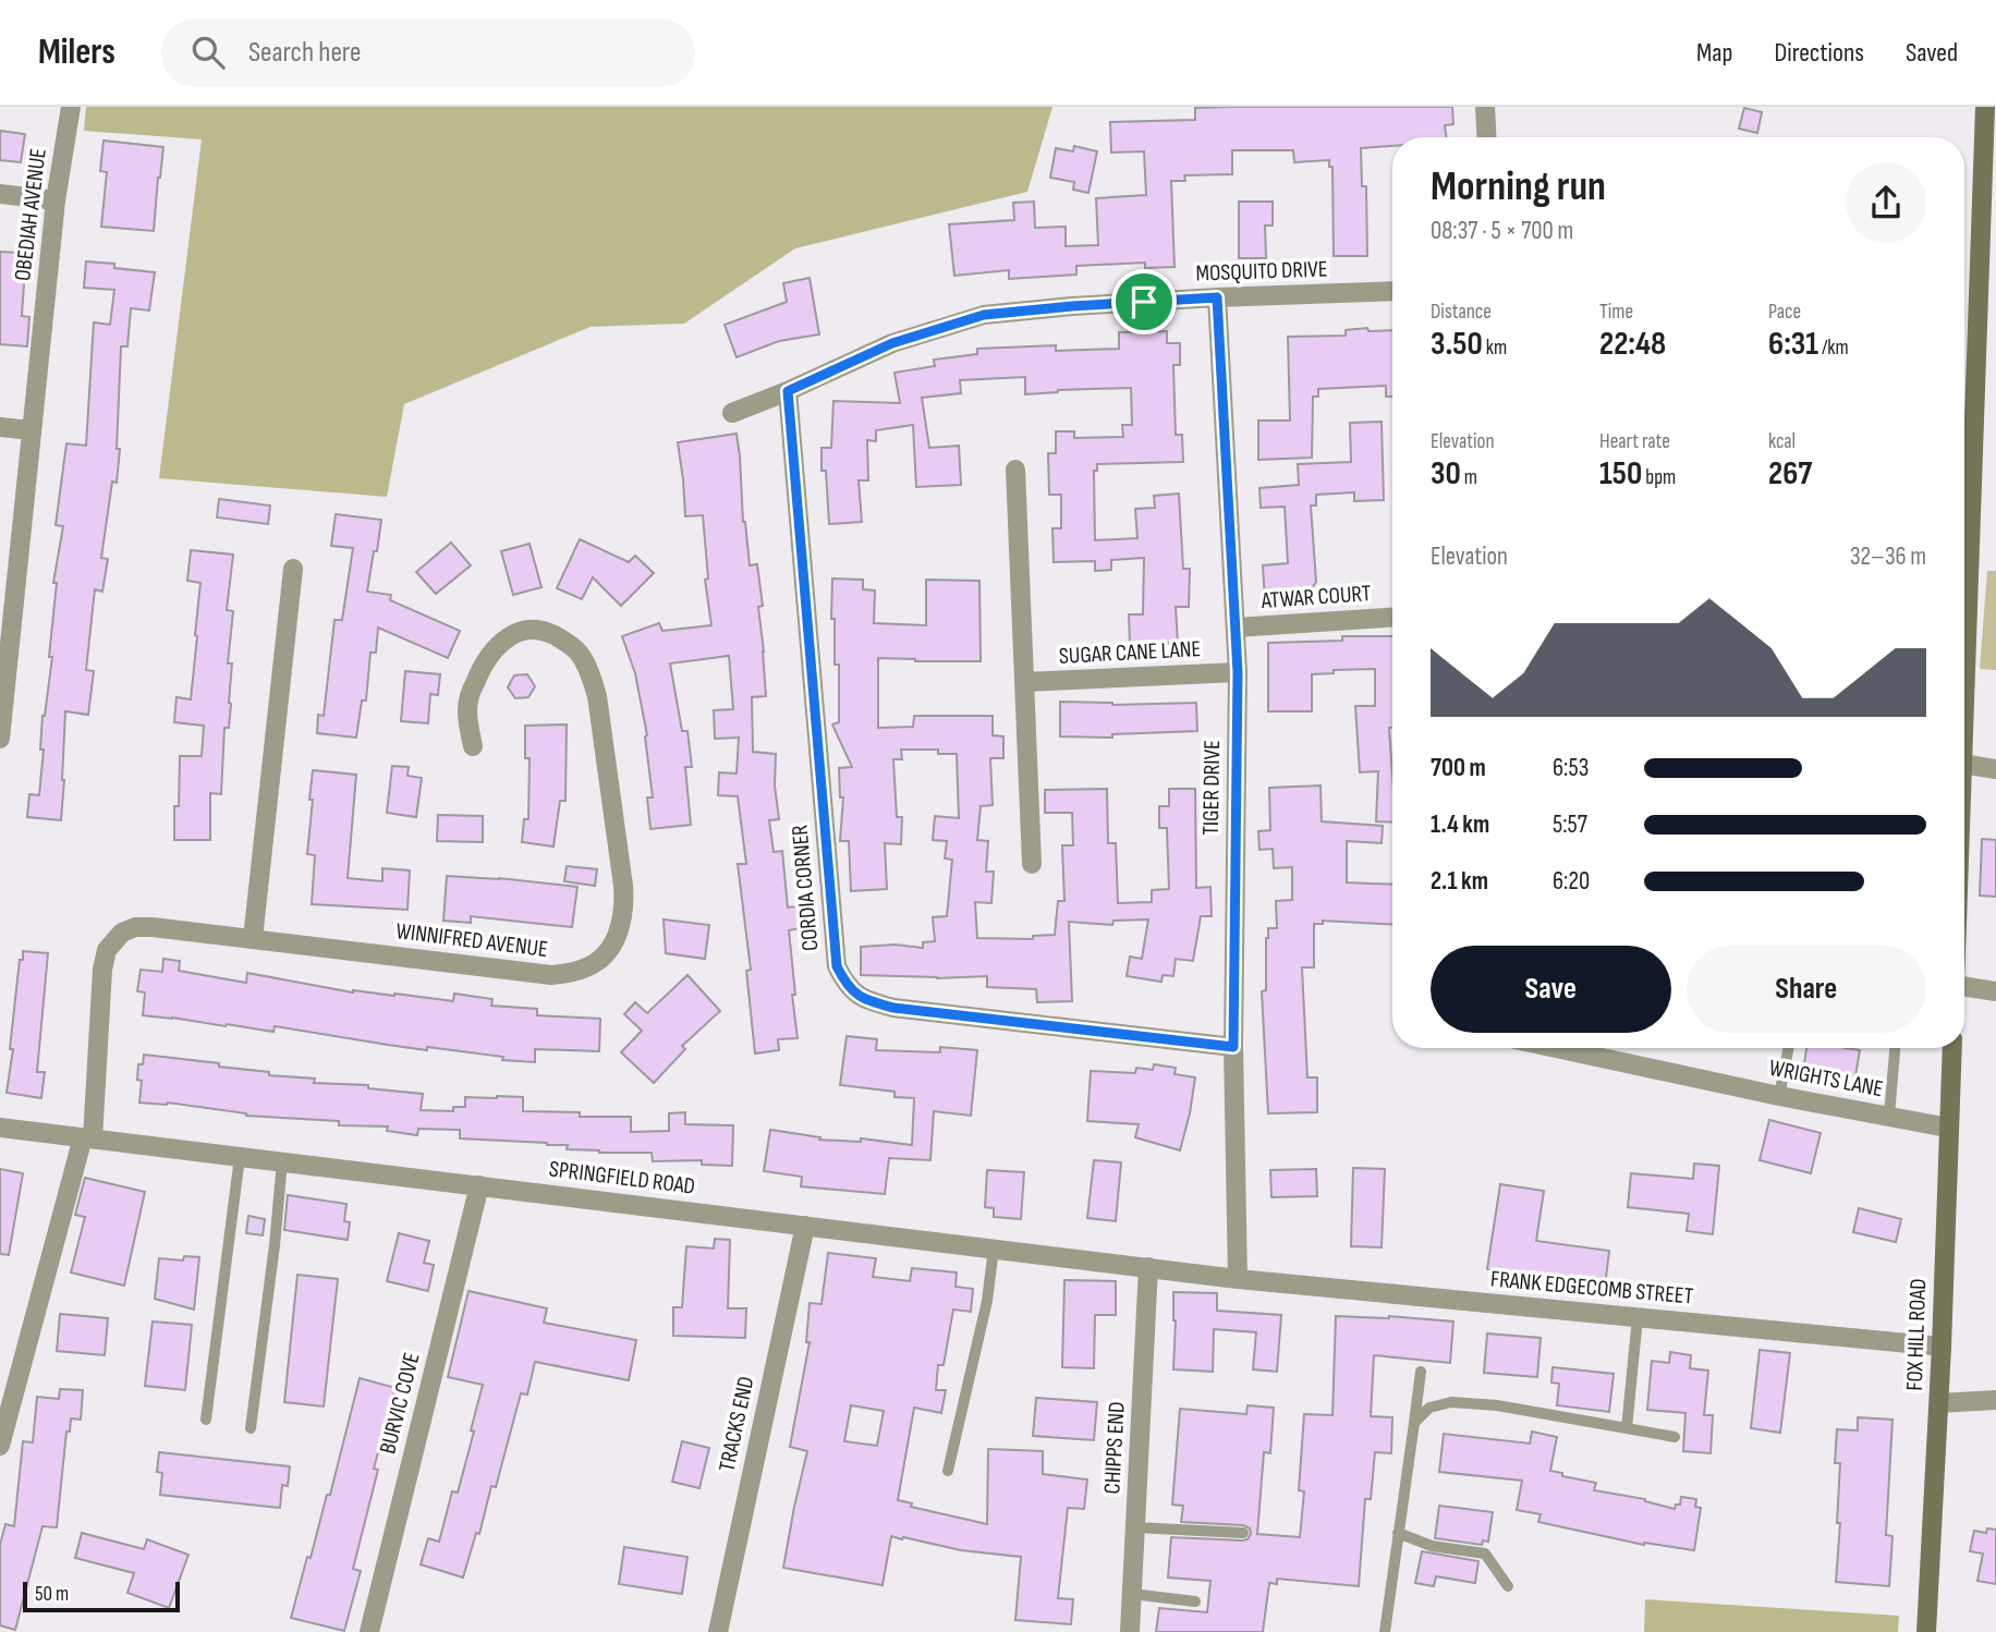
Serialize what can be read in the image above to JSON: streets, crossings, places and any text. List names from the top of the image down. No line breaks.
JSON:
{"streets":{"main road":["FOX HILL ROAD"],"street":["OBEDIAH AVENUE","MOSQUITO DRIVE","ATWAR COURT","SUGAR CANE LANE","TIGER DRIVE","CORDIA CORNER","WINNIFRED AVENUE","WRIGHTS LANE","SPRINGFIELD ROAD","FRANK EDGECOMB STREET","BURVIC COVE","TRACKS END","CHIPPS END"]},"crossings":[["MOSQUITO DRIVE","TIGER DRIVE"],["MOSQUITO DRIVE","CORDIA CORNER"],["ATWAR COURT","TIGER DRIVE"],["SUGAR CANE LANE","TIGER DRIVE"],["TIGER DRIVE","CORDIA CORNER"],["TIGER DRIVE","SPRINGFIELD ROAD"],["TIGER DRIVE","FRANK EDGECOMB STREET"],["WINNIFRED AVENUE","SPRINGFIELD ROAD"],["WRIGHTS LANE","FOX HILL ROAD"],["SPRINGFIELD ROAD","FRANK EDGECOMB STREET"],["SPRINGFIELD ROAD","BURVIC COVE"],["SPRINGFIELD ROAD","TRACKS END"],["SPRINGFIELD ROAD","CHIPPS END"],["FRANK EDGECOMB STREET","FOX HILL ROAD"]],"scale_bar":"50 m","page":{"header":"Milers","search":"Search here","nav":["Map","Directions","Saved"],"heading":["Morning run","08:37 · 5 × 700 m"],"stats":[["Distance","3.50 km"],["Time","22:48"],["Pace","6:31 /km"],["Elevation","30 m"],["Heart rate","150 bpm"],["kcal","267"]],"chart":["Elevation","32–36 m"],"list":[{"name":"700 m","note":"6:53"},{"name":"1.4 km","note":"5:57"},{"name":"2.1 km","note":"6:20"}],"buttons":["Save","Share"],"scale":"50 m"}}
